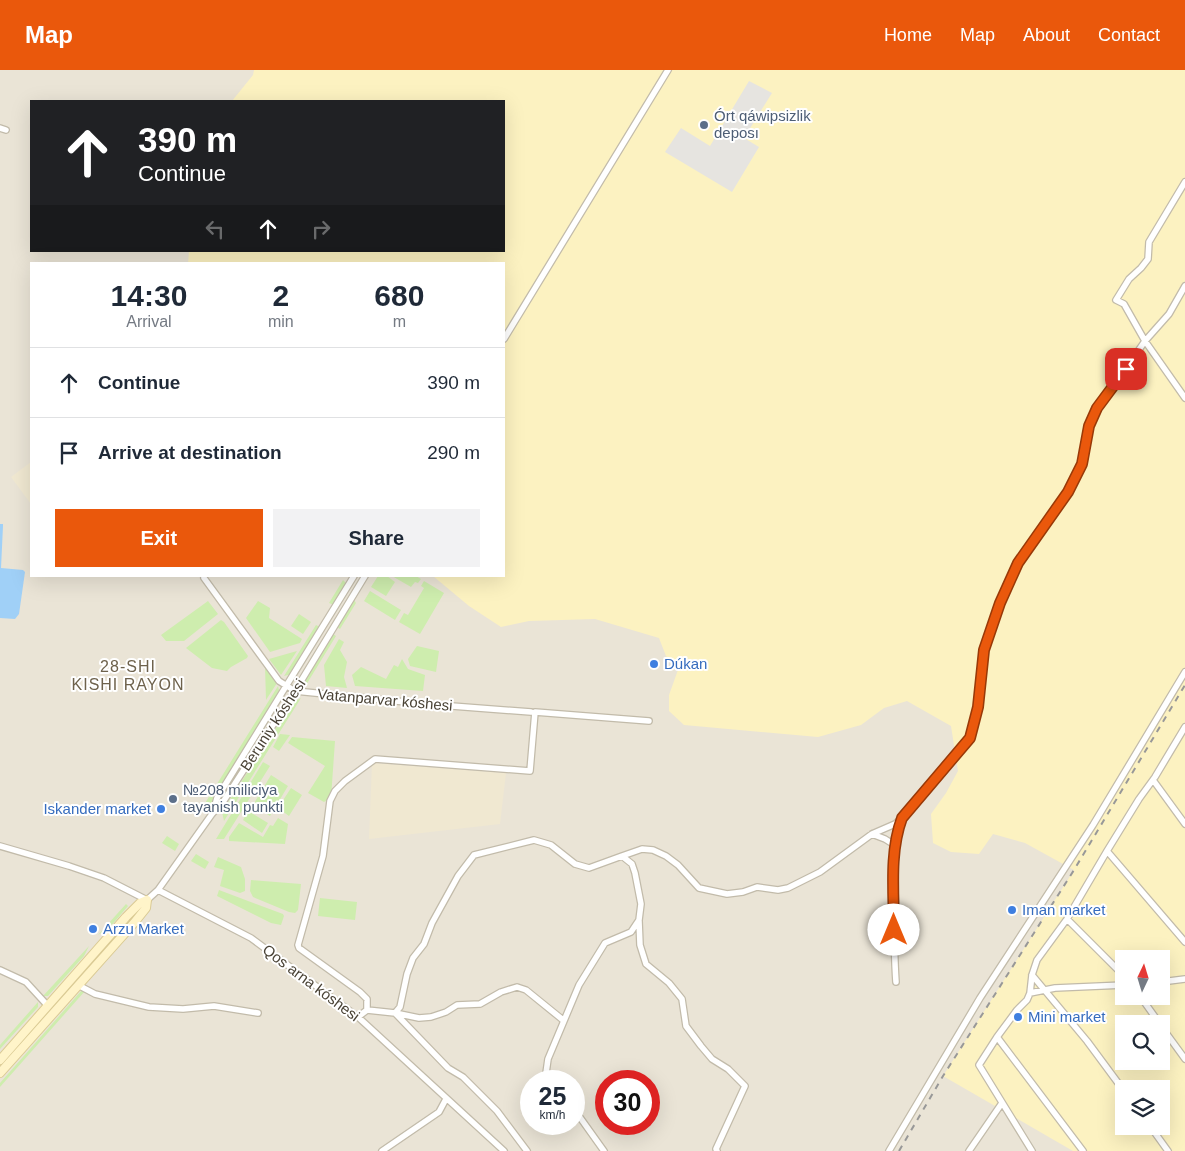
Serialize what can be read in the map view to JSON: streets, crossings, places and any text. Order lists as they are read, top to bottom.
{
  "streets": {
    "street": ["Vatanparvar kóshesi", "Beruniy kóshesi", "Qos arna kóshesi"]
  },
  "crossings": [
    ["Vatanparvar kóshesi", "Beruniy kóshesi"]
  ],
  "districts": ["28-SHI KISHI RAYON"],
  "places": [
    "Órt qáwipsizlik deposı",
    "Dúkan",
    "№208 miliciya tayanish punkti",
    "Iskander market",
    "Iman market",
    "Arzu Market",
    "Mini market"
  ],
  "north": "top",
  "page": {
    "header": "Map",
    "nav": [
      "Home",
      "Map",
      "About",
      "Contact"
    ],
    "turn": ["390 m", "Continue"],
    "eta": [
      "14:30",
      "Arrival",
      "2",
      "min",
      "680",
      "m"
    ],
    "list": [
      {
        "name": "Continue",
        "value": "390 m"
      },
      {
        "name": "Arrive at destination",
        "value": "290 m"
      }
    ],
    "buttons": ["Exit", "Share"],
    "speed": "25 km/h",
    "limit": "30"
  }
}
